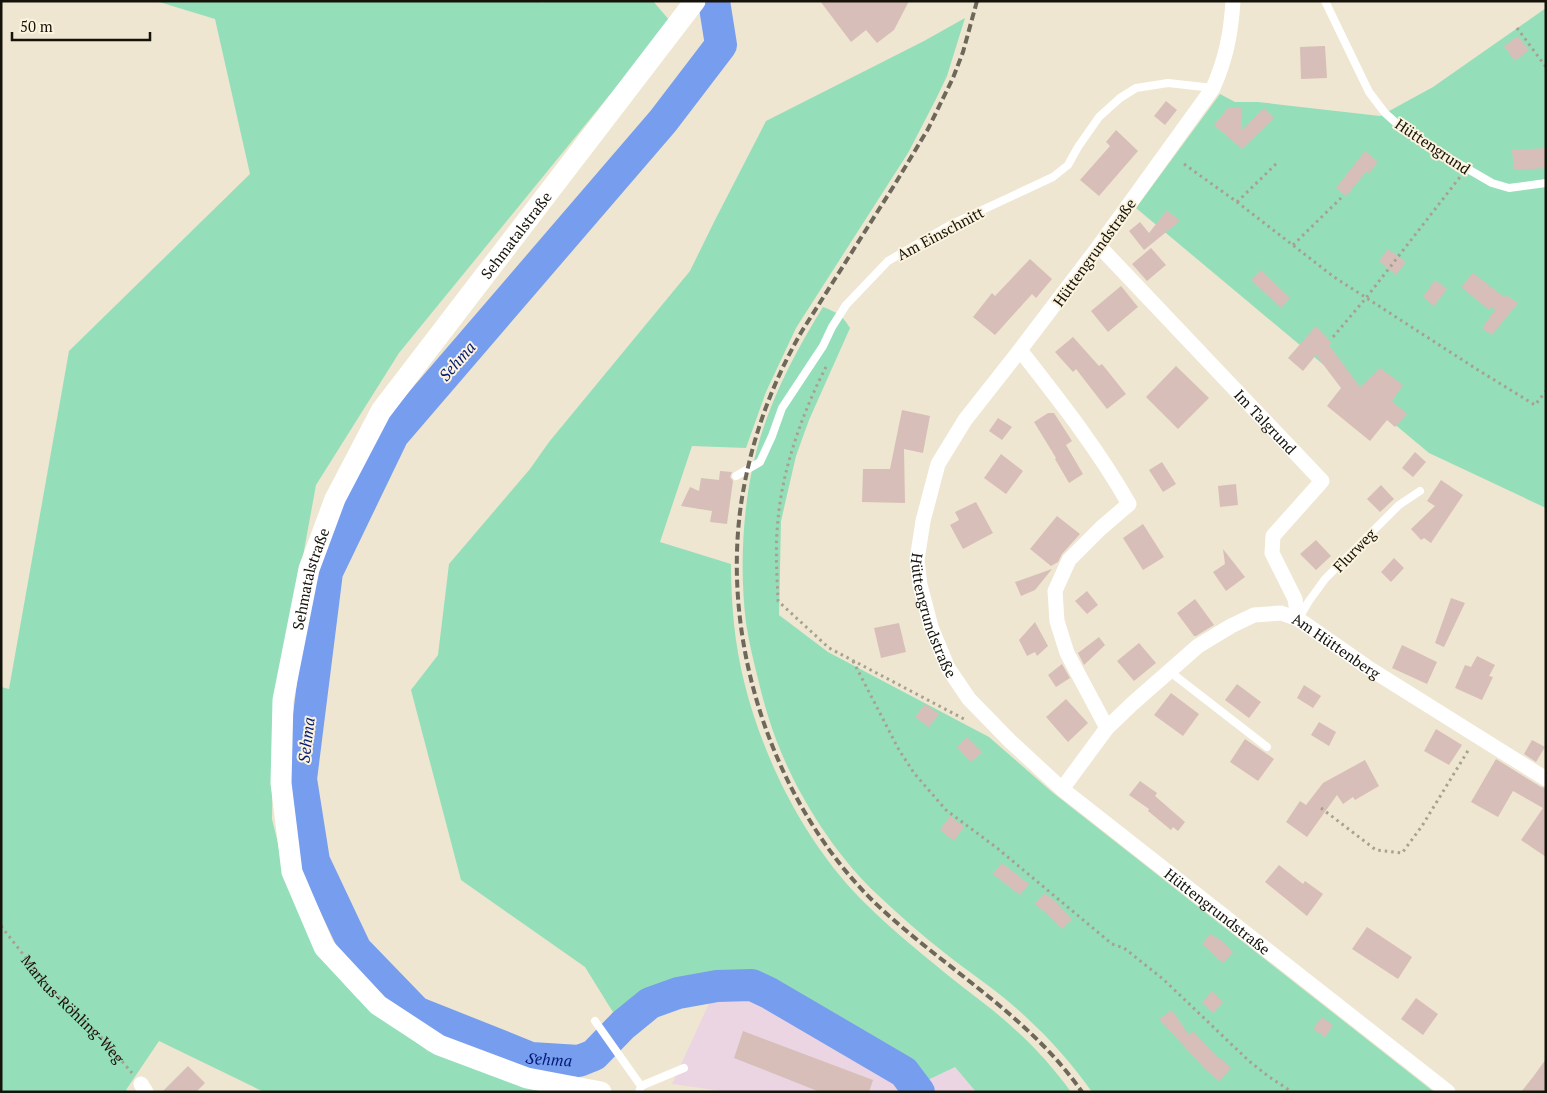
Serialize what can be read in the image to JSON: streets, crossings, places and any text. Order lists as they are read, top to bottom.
{
  "streets": {
    "main road": ["Sehmatalstraße"],
    "street": ["Hüttengrundstraße", "Im Talgrund", "Am Hüttenberg"],
    "lane": ["Hüttengrund", "Am Einschnitt", "Flurweg"],
    "path": ["Markus-Röhling-Weg"]
  },
  "crossings": [
    ["Am Einschnitt", "Hüttengrundstraße"],
    ["Hüttengrundstraße", "Im Talgrund"],
    ["Hüttengrundstraße", "Am Hüttenberg"],
    ["Im Talgrund", "Flurweg"],
    ["Im Talgrund", "Am Hüttenberg"],
    ["Flurweg", "Am Hüttenberg"]
  ],
  "water": ["Sehma"],
  "scale_bar": "50 m"
}
